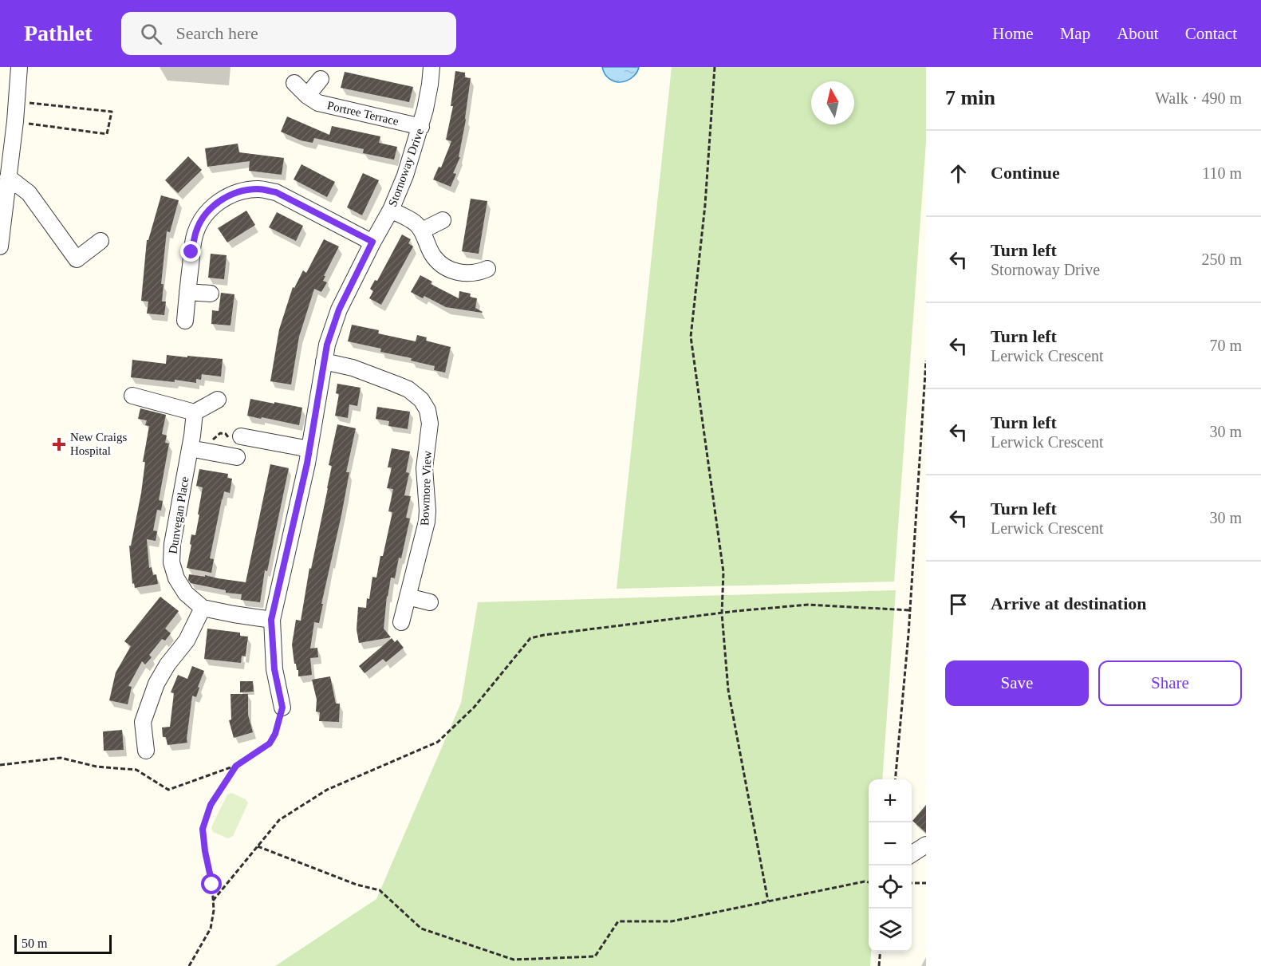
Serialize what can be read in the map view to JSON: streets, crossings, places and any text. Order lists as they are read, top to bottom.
{
  "streets": {
    "street": [
      "Portree Terrace",
      "Stornoway Drive",
      "Bowmore View",
      "Dunvegan Place"
    ]
  },
  "crossings": [
    ["Portree Terrace", "Stornoway Drive"],
    ["Stornoway Drive", "Bowmore View"]
  ],
  "places": {
    "health": ["New Craigs Hospital"]
  },
  "scale_bar": "50 m",
  "north": "top",
  "page": {
    "header": "Pathlet",
    "search": "Search here",
    "nav": [
      "Home",
      "Map",
      "About",
      "Contact"
    ],
    "heading": ["7 min", "Walk · 490 m"],
    "list": [
      ["Continue", "110 m"],
      ["Turn left", "Stornoway Drive", "250 m"],
      ["Turn left", "Lerwick Crescent", "70 m"],
      ["Turn left", "Lerwick Crescent", "30 m"],
      ["Turn left", "Lerwick Crescent", "30 m"],
      "Arrive at destination"
    ],
    "buttons": ["Save", "Share"],
    "map_buttons": ["+", "−"],
    "scale": "50 m"
  }
}
